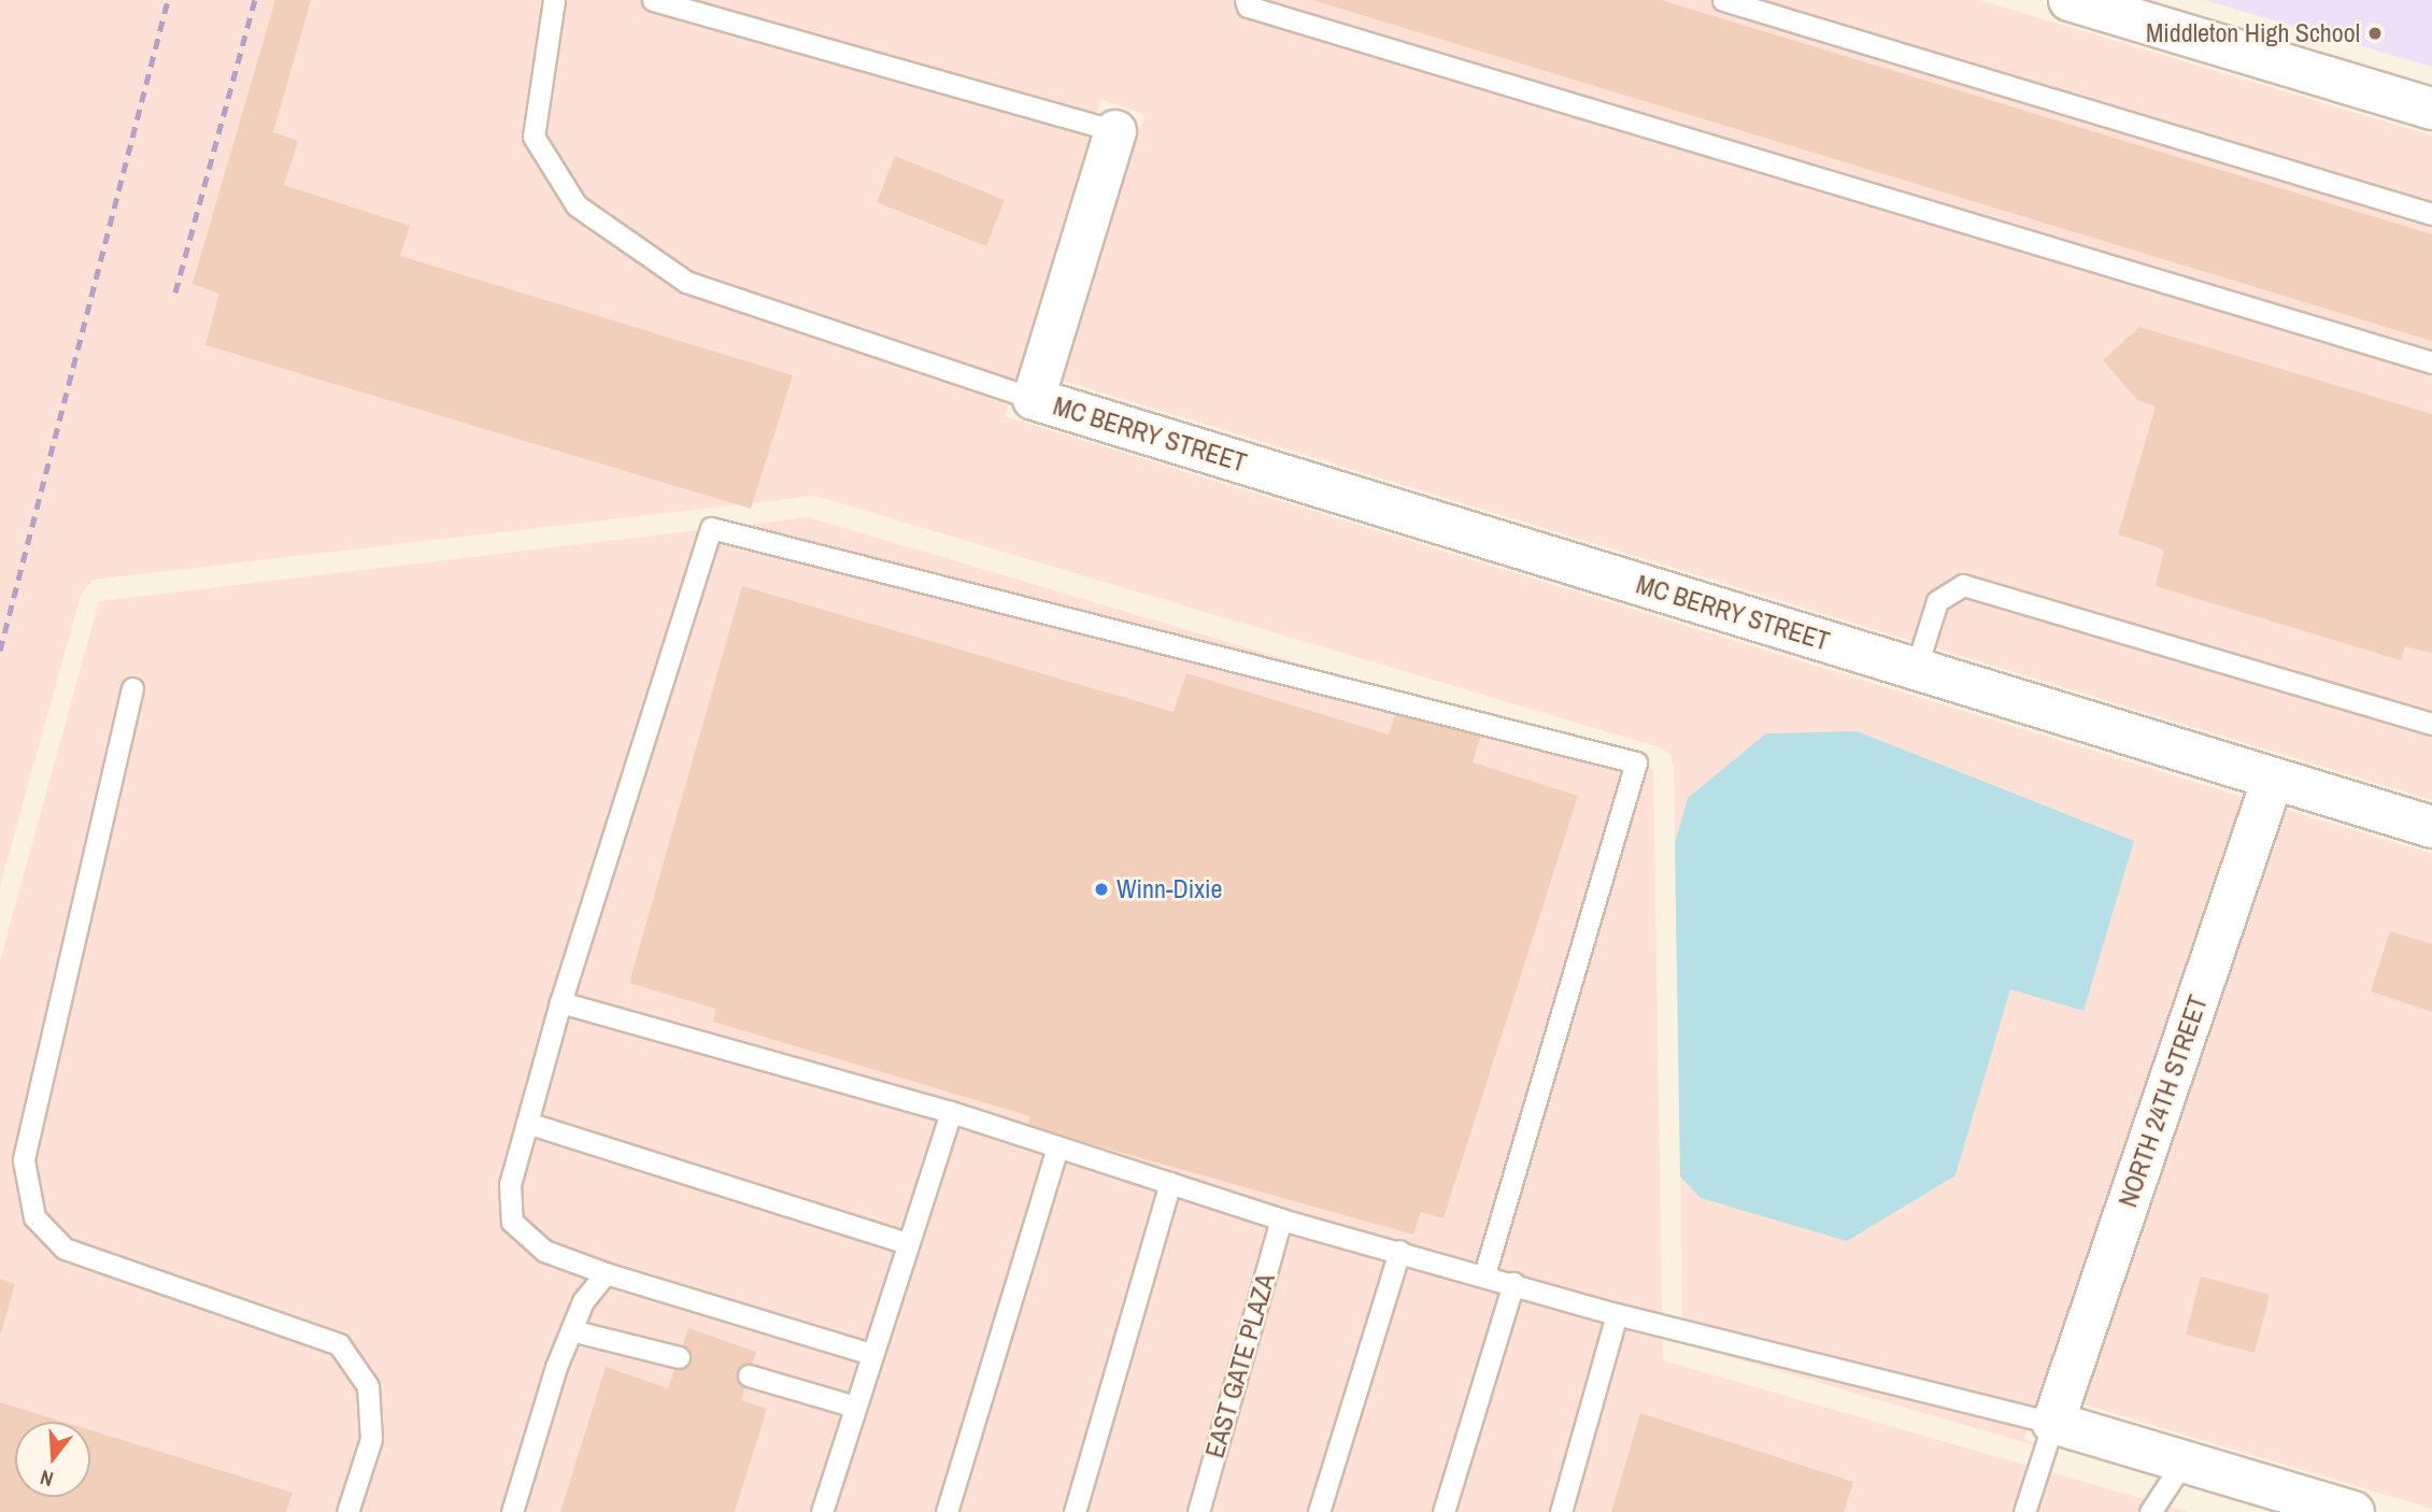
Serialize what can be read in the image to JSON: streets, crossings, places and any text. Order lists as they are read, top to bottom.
{
  "streets": {
    "street": ["MC BERRY STREET", "NORTH 24TH STREET"],
    "lane": ["EAST GATE PLAZA"]
  },
  "crossings": [
    ["MC BERRY STREET", "NORTH 24TH STREET"]
  ],
  "places": ["Middleton High School", "Winn-Dixie"],
  "north": "bottom"
}
